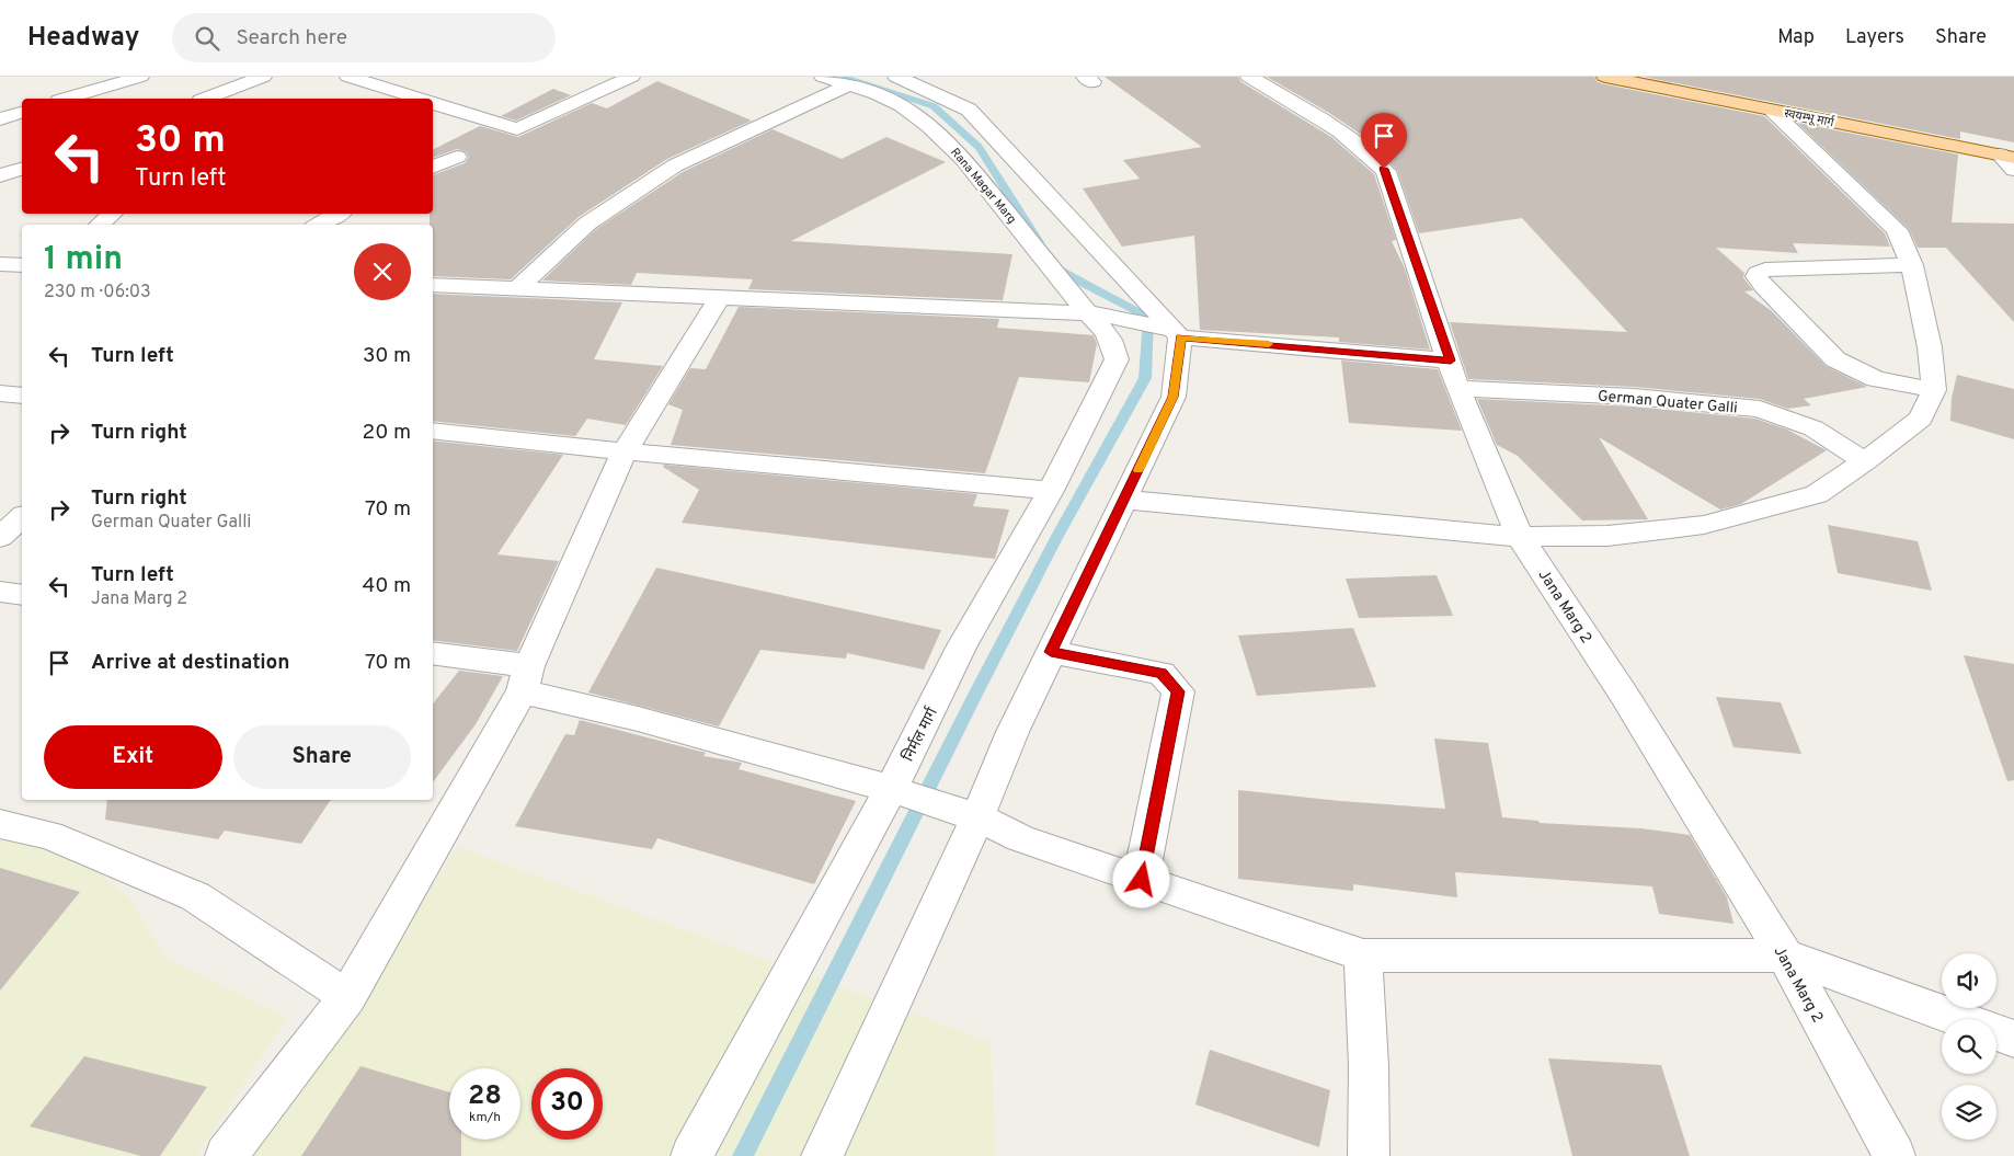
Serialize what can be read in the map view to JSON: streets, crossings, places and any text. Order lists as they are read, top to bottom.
{
  "streets": {
    "main road": ["स्वयम्भू मार्ग"],
    "street": [
      "Rana Magar Marg",
      "German Quater Galli",
      "Jana Marg 2",
      "निर्मल मार्ग"
    ]
  },
  "crossings": [
    ["Rana Magar Marg", "German Quater Galli"],
    ["Rana Magar Marg", "निर्मल मार्ग"],
    ["German Quater Galli", "Jana Marg 2"],
    ["German Quater Galli", "निर्मल मार्ग"]
  ],
  "page": {
    "header": "Headway",
    "search": "Search here",
    "nav": ["Map", "Layers", "Share"],
    "turn": ["30 m", "Turn left"],
    "heading": ["1 min", "230 m · 06:03"],
    "list": [
      {
        "name": "Turn left",
        "value": "30 m"
      },
      {
        "name": "Turn right",
        "value": "20 m"
      },
      {
        "name": "Turn right",
        "note": "German Quater Galli",
        "value": "70 m"
      },
      {
        "name": "Turn left",
        "note": "Jana Marg 2",
        "value": "40 m"
      },
      {
        "name": "Arrive at destination",
        "value": "70 m"
      }
    ],
    "buttons": ["Exit", "Share"],
    "speed": "28 km/h",
    "limit": "30"
  }
}
